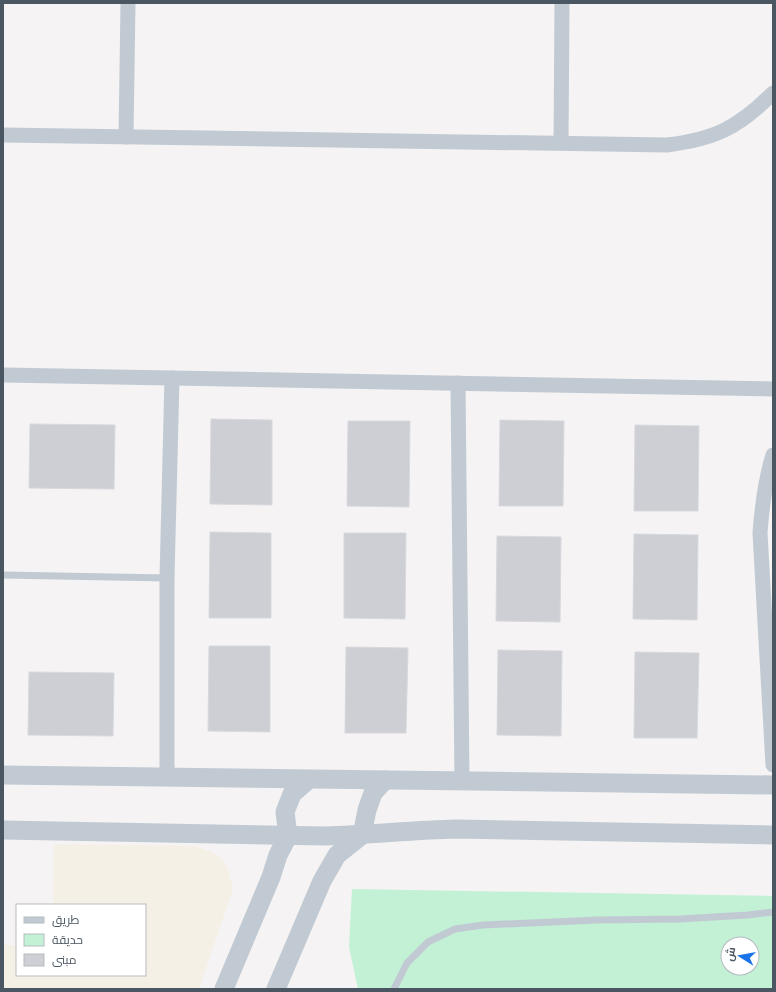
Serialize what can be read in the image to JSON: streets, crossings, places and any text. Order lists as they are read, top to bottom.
{
  "legend": ["طريق", "حديقة", "مبنى"],
  "north": "left"
}
